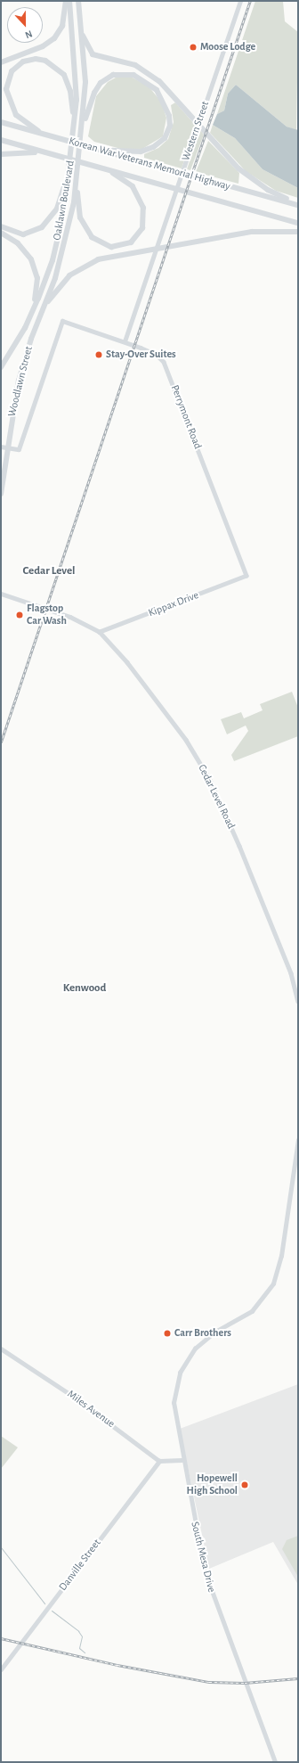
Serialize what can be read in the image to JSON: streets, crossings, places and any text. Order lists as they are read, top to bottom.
{
  "streets": {
    "highway": ["Korean War Veterans Memorial Highway", "Oaklawn Boulevard", "Woodlawn Street"],
    "street": [
      "Western Street",
      "Perrymont Road",
      "Kippax Drive",
      "Cedar Level Road",
      "Miles Avenue",
      "South Mesa Drive",
      "Danville Street"
    ]
  },
  "crossings": [
    ["Western Street", "Perrymont Road"],
    ["Oaklawn Boulevard", "Woodlawn Street"],
    ["Woodlawn Street", "Perrymont Road"],
    ["Perrymont Road", "Kippax Drive"],
    ["Kippax Drive", "Cedar Level Road"],
    ["Miles Avenue", "Danville Street"]
  ],
  "districts": ["Cedar Level", "Kenwood"],
  "places": [
    "Moose Lodge",
    "Stay-Over Suites",
    "Flagstop Car Wash",
    "Carr Brothers",
    "Hopewell High School"
  ],
  "north": "bottom"
}
